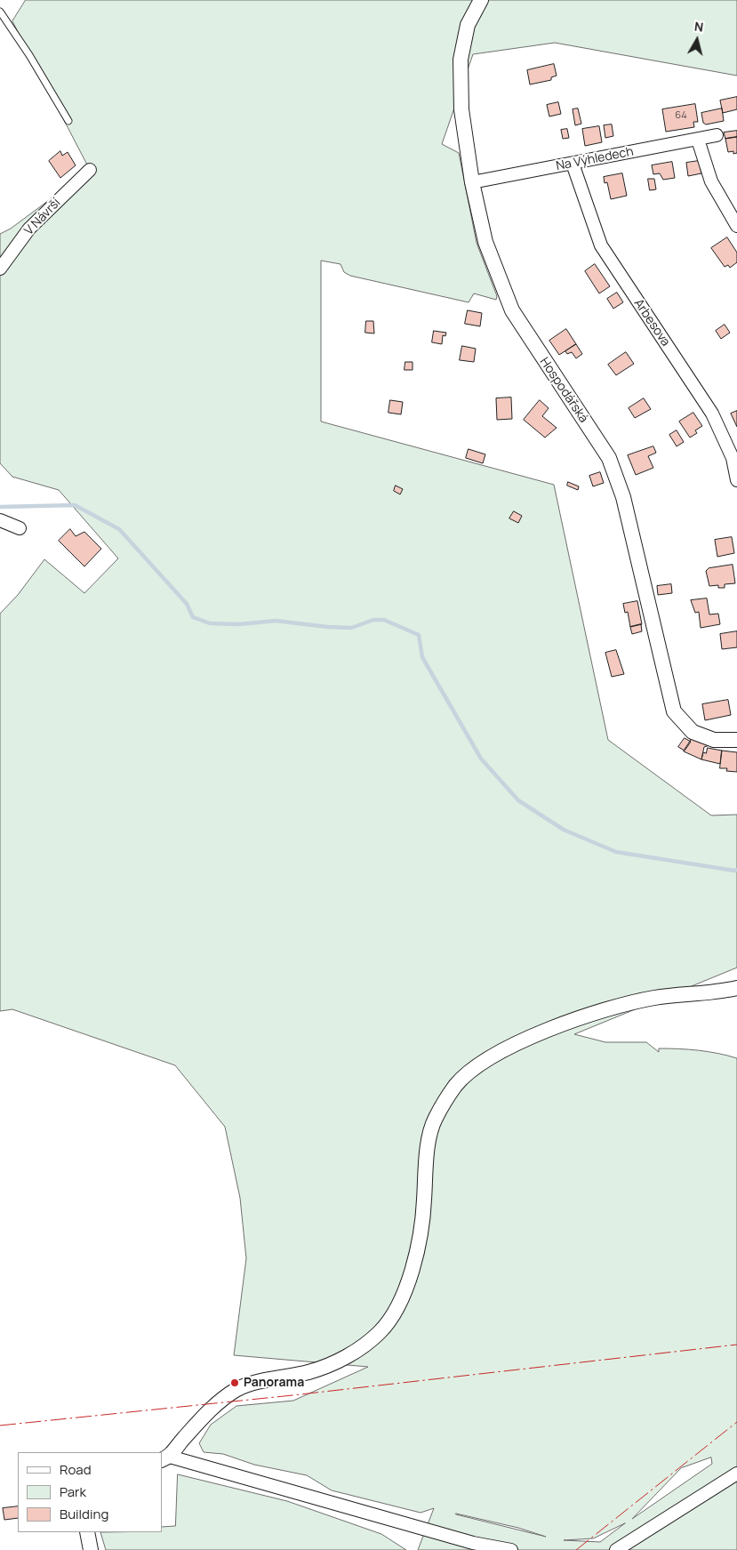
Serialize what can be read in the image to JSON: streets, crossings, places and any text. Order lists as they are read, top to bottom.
{
  "streets": {
    "street": [
      "Na Výhledech",
      "V Návrší",
      "Arbesova",
      "Hospodářská"
    ]
  },
  "crossings": [
    ["Na Výhledech", "Arbesova"],
    ["Na Výhledech", "Hospodářská"]
  ],
  "places": ["Panorama"],
  "house_numbers": ["64"],
  "legend": ["Road", "Park", "Building"],
  "north": "top"
}
